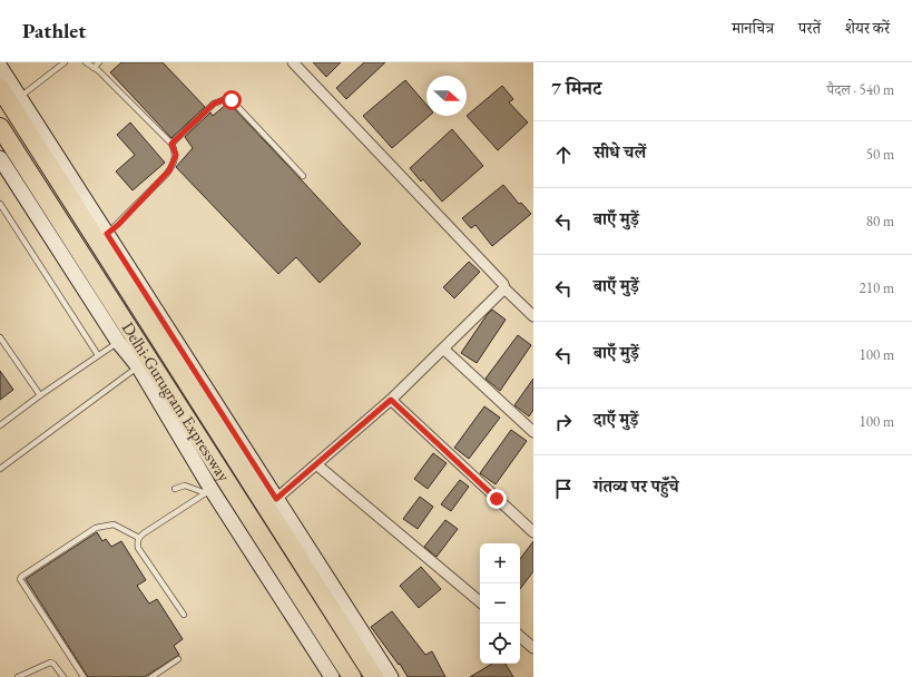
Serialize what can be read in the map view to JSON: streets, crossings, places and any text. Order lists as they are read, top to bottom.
{
  "streets": {
    "highway": ["Delhi-Gurugram Expressway"]
  },
  "north": "right",
  "page": {
    "header": "Pathlet",
    "nav": ["मानचित्र", "परतें", "शेयर करें"],
    "heading": ["7 मिनट", "पैदल · 540 m"],
    "list": [
      ["सीधे चलें", "50 m"],
      ["बाएँ मुड़ें", "80 m"],
      ["बाएँ मुड़ें", "210 m"],
      ["बाएँ मुड़ें", "100 m"],
      ["दाएँ मुड़ें", "100 m"],
      "गंतव्य पर पहुँचे"
    ],
    "map_buttons": ["+", "−"]
  }
}
